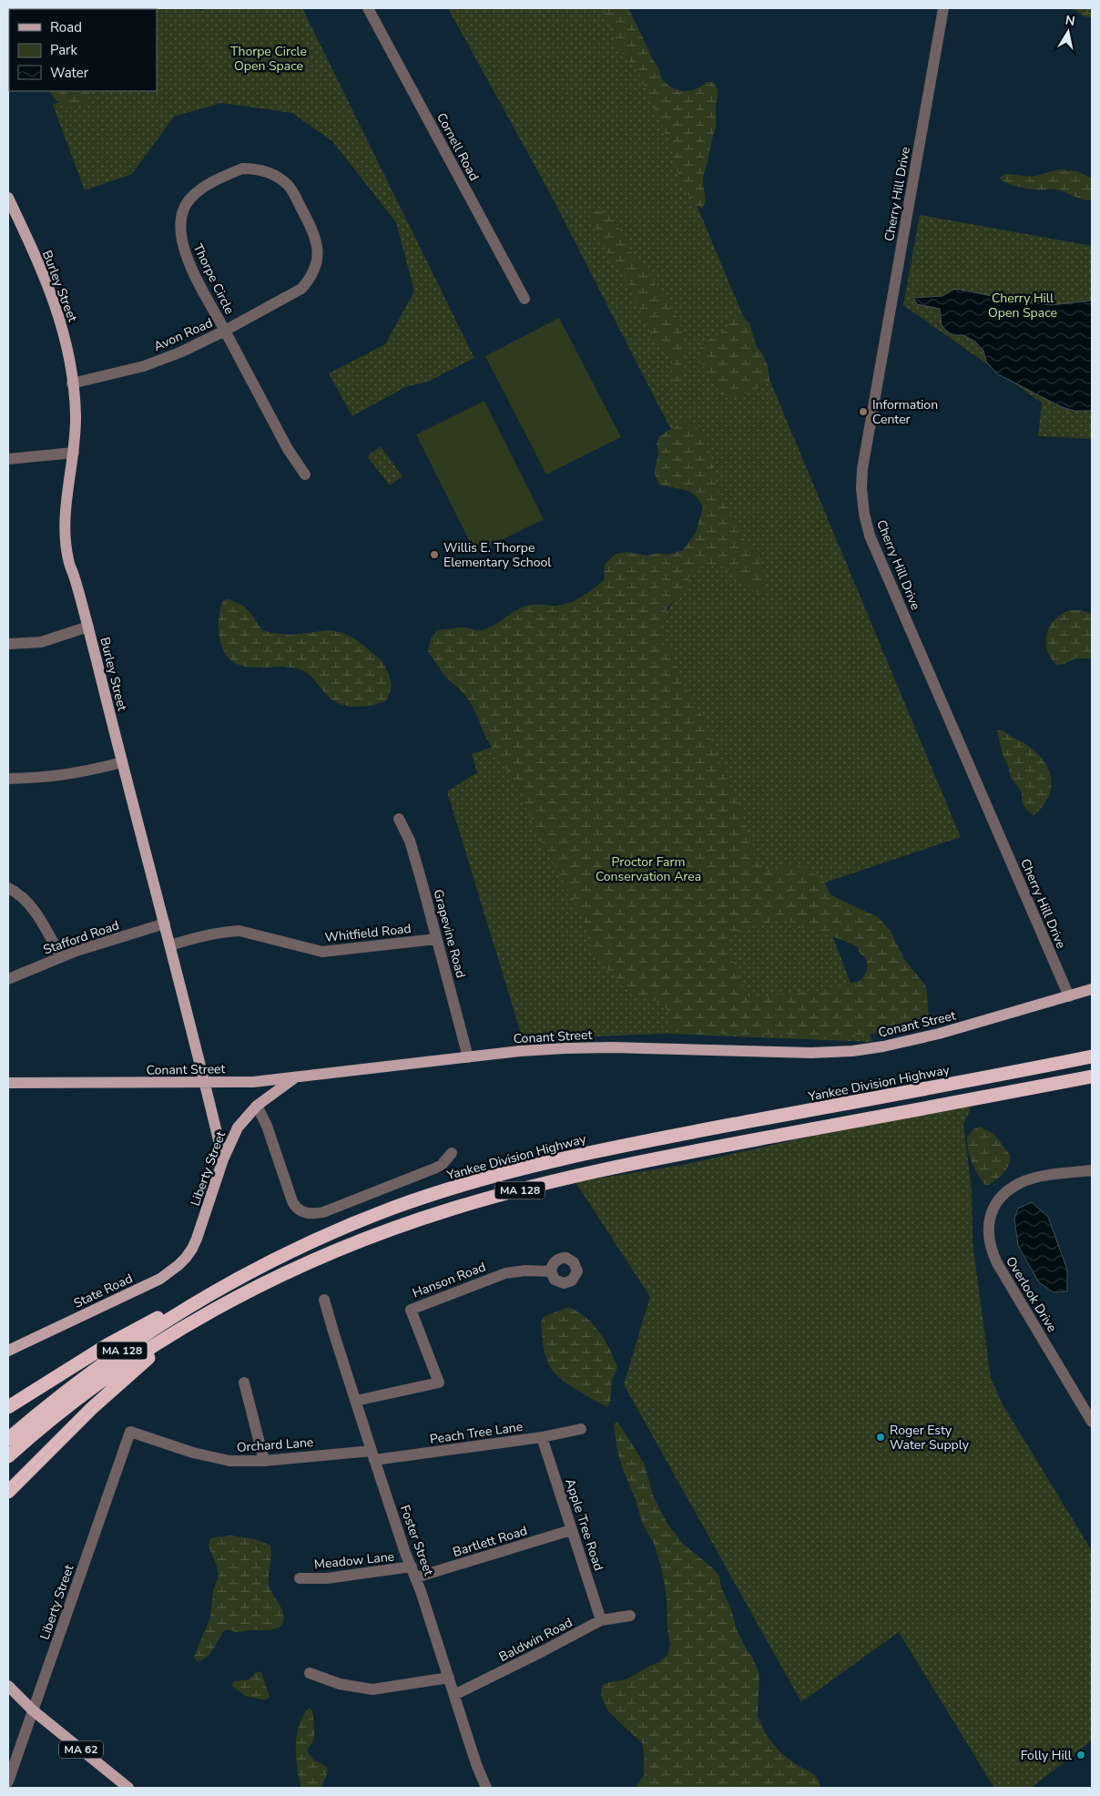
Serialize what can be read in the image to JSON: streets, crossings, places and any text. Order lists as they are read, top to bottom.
{
  "streets": {
    "highway": ["Yankee Division Highway", "MA 128"],
    "main road": [
      "Burley Street",
      "Conant Street",
      "Liberty Street",
      "State Road",
      "MA 62"
    ],
    "street": [
      "Cornell Road",
      "Cherry Hill Drive",
      "Thorpe Circle",
      "Avon Road",
      "Whitfield Road",
      "Grapevine Road",
      "Stafford Road",
      "Hanson Road",
      "Overlook Drive",
      "Peach Tree Lane",
      "Orchard Lane",
      "Apple Tree Road",
      "Foster Street",
      "Bartlett Road",
      "Meadow Lane",
      "Baldwin Road"
    ]
  },
  "crossings": [
    ["Cherry Hill Drive", "Conant Street"],
    ["Thorpe Circle", "Avon Road"],
    ["Burley Street", "Avon Road"],
    ["Burley Street", "Whitfield Road"],
    ["Burley Street", "Stafford Road"],
    ["Burley Street", "Conant Street"],
    ["Burley Street", "Liberty Street"],
    ["Whitfield Road", "Grapevine Road"],
    ["Grapevine Road", "Conant Street"],
    ["Conant Street", "Liberty Street"],
    ["Yankee Division Highway", "Liberty Street"],
    ["Liberty Street", "State Road"],
    ["Liberty Street", "Orchard Lane"],
    ["Liberty Street", "MA 62"],
    ["Hanson Road", "Foster Street"],
    ["Peach Tree Lane", "Orchard Lane"],
    ["Peach Tree Lane", "Apple Tree Road"],
    ["Peach Tree Lane", "Foster Street"],
    ["Orchard Lane", "Foster Street"],
    ["Apple Tree Road", "Bartlett Road"],
    ["Apple Tree Road", "Baldwin Road"],
    ["Foster Street", "Bartlett Road"],
    ["Foster Street", "Meadow Lane"],
    ["Foster Street", "Baldwin Road"],
    ["Bartlett Road", "Meadow Lane"]
  ],
  "parks": ["Thorpe Circle Open Space", "Cherry Hill Open Space", "Proctor Farm Conservation Area"],
  "places": [
    "Information Center",
    "Willis E. Thorpe Elementary School",
    "Roger Esty Water Supply",
    "Folly Hill"
  ],
  "legend": ["Road", "Park", "Water"],
  "north": "top"
}
